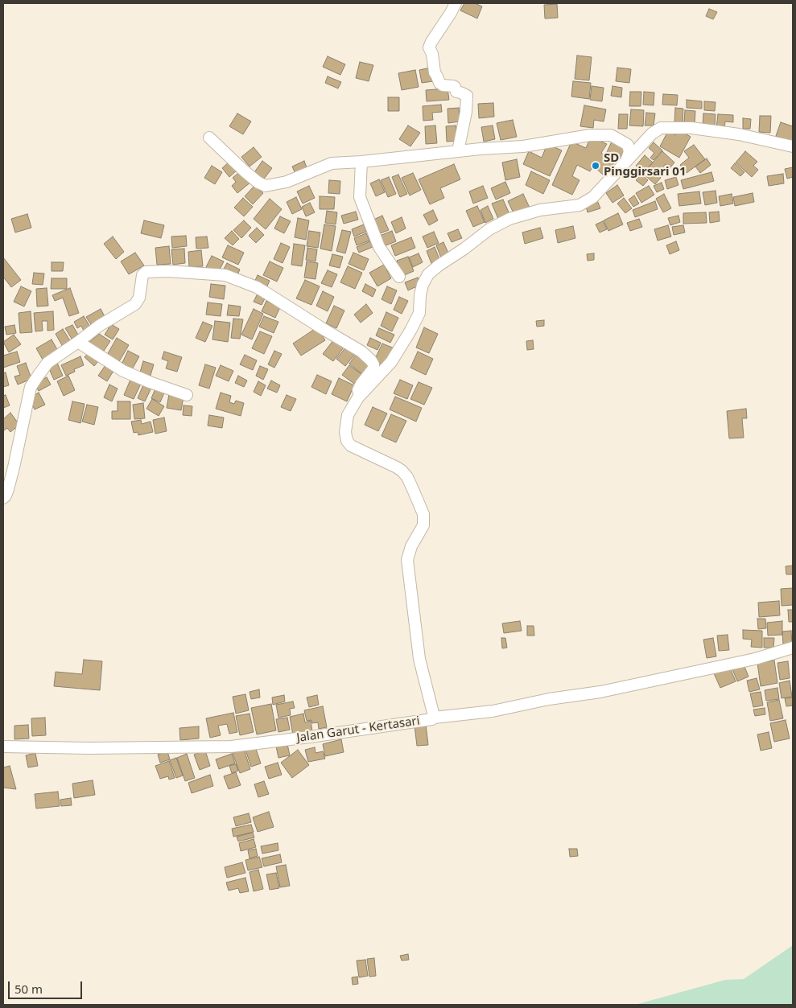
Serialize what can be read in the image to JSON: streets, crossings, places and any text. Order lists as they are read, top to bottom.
{
  "streets": {
    "street": ["Jalan Garut - Kertasari"]
  },
  "places": ["SD Pinggirsari 01"],
  "scale_bar": "50 m"
}
